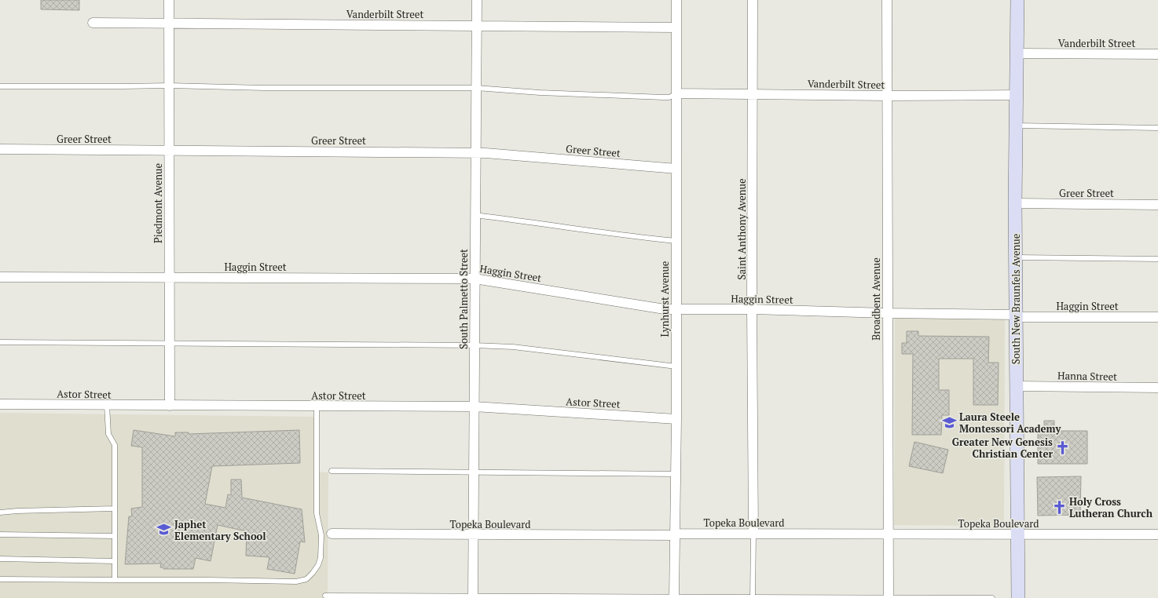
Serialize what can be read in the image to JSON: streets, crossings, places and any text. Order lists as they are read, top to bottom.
{
  "streets": {
    "main road": ["South New Braunfels Avenue"],
    "street": [
      "Vanderbilt Street",
      "Greer Street",
      "Piedmont Avenue",
      "Saint Anthony Avenue",
      "Haggin Street",
      "South Palmetto Street",
      "Lynhurst Avenue",
      "Broadbent Avenue",
      "Hanna Street",
      "Astor Street",
      "Topeka Boulevard"
    ]
  },
  "crossings": [
    ["Vanderbilt Street", "Piedmont Avenue"],
    ["Vanderbilt Street", "Saint Anthony Avenue"],
    ["Vanderbilt Street", "South Palmetto Street"],
    ["Vanderbilt Street", "Lynhurst Avenue"],
    ["Vanderbilt Street", "Broadbent Avenue"],
    ["Vanderbilt Street", "South New Braunfels Avenue"],
    ["Greer Street", "Piedmont Avenue"],
    ["Greer Street", "South Palmetto Street"],
    ["Greer Street", "Lynhurst Avenue"],
    ["Greer Street", "South New Braunfels Avenue"],
    ["Piedmont Avenue", "Haggin Street"],
    ["Piedmont Avenue", "Astor Street"],
    ["Saint Anthony Avenue", "Haggin Street"],
    ["Saint Anthony Avenue", "Topeka Boulevard"],
    ["Haggin Street", "South Palmetto Street"],
    ["Haggin Street", "Lynhurst Avenue"],
    ["Haggin Street", "Broadbent Avenue"],
    ["Haggin Street", "South New Braunfels Avenue"],
    ["South Palmetto Street", "Astor Street"],
    ["South Palmetto Street", "Topeka Boulevard"],
    ["Lynhurst Avenue", "Astor Street"],
    ["Lynhurst Avenue", "Topeka Boulevard"],
    ["Broadbent Avenue", "Topeka Boulevard"],
    ["South New Braunfels Avenue", "Hanna Street"],
    ["South New Braunfels Avenue", "Topeka Boulevard"]
  ],
  "places": {
    "school or university": ["Laura Steele Montessori Academy", "Japhet Elementary School"],
    "church": ["Greater New Genesis Christian Center", "Holy Cross Lutheran Church"]
  }
}
